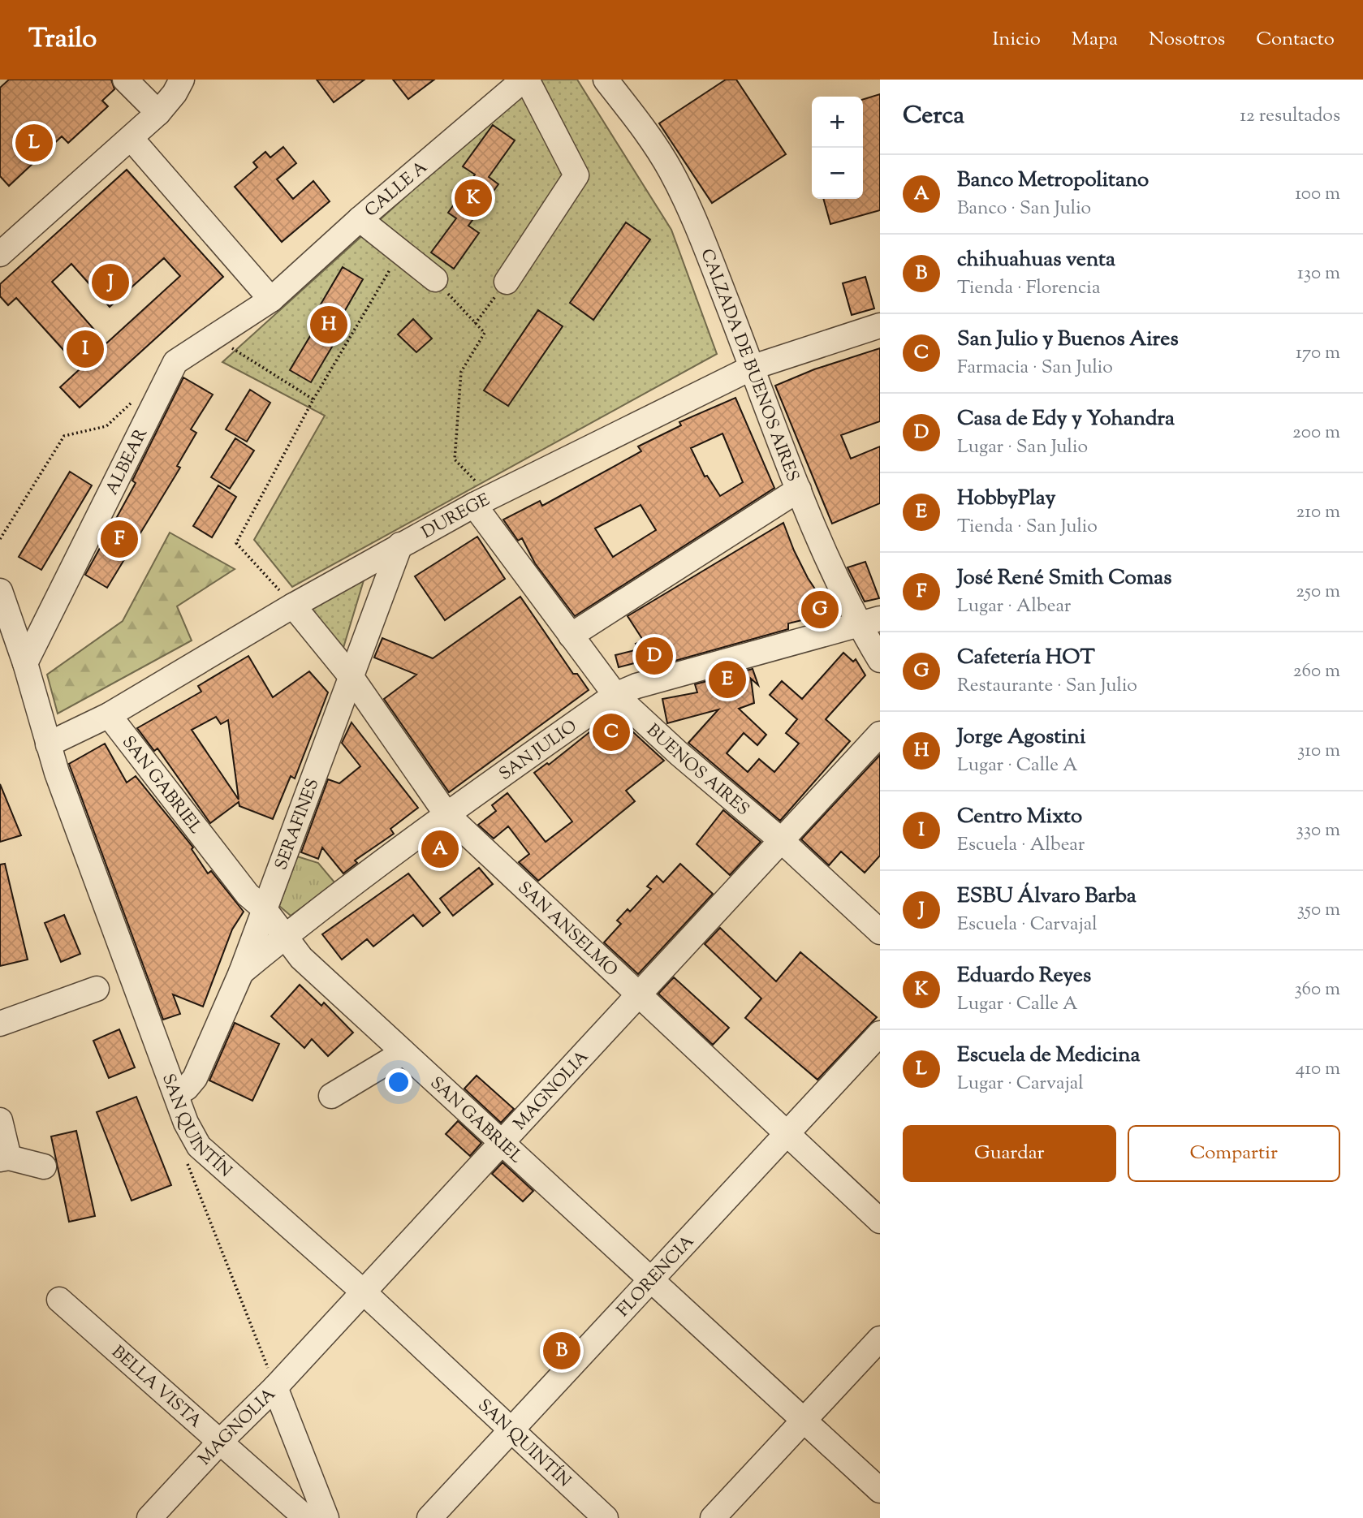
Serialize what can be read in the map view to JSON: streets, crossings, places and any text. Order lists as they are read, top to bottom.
{
  "streets": {
    "street": [
      "CALLE A",
      "CALZADA DE BUENOS AIRES",
      "ALBEAR",
      "DUREGE",
      "SAN JULIO",
      "BUENOS AIRES",
      "SAN GABRIEL",
      "SERAFINES",
      "SAN ANSELMO",
      "MAGNOLIA",
      "SAN QUINTÍN",
      "FLORENCIA",
      "BELLA VISTA"
    ]
  },
  "crossings": [
    ["CALLE A", "ALBEAR"],
    ["CALZADA DE BUENOS AIRES", "DUREGE"],
    ["CALZADA DE BUENOS AIRES", "SAN JULIO"],
    ["ALBEAR", "SAN QUINTÍN"],
    ["DUREGE", "BUENOS AIRES"],
    ["DUREGE", "SAN GABRIEL"],
    ["DUREGE", "SERAFINES"],
    ["DUREGE", "SAN ANSELMO"],
    ["DUREGE", "SAN QUINTÍN"],
    ["SAN JULIO", "BUENOS AIRES"],
    ["SAN JULIO", "SAN GABRIEL"],
    ["SAN JULIO", "SERAFINES"],
    ["SAN JULIO", "SAN ANSELMO"],
    ["BUENOS AIRES", "MAGNOLIA"],
    ["SAN GABRIEL", "SERAFINES"],
    ["SAN GABRIEL", "MAGNOLIA"],
    ["SAN GABRIEL", "FLORENCIA"],
    ["SERAFINES", "SAN ANSELMO"],
    ["SERAFINES", "SAN QUINTÍN"],
    ["SAN ANSELMO", "MAGNOLIA"],
    ["SAN ANSELMO", "FLORENCIA"],
    ["MAGNOLIA", "SAN QUINTÍN"],
    ["MAGNOLIA", "BELLA VISTA"],
    ["SAN QUINTÍN", "FLORENCIA"]
  ],
  "page": {
    "header": "Trailo",
    "nav": [
      "Inicio",
      "Mapa",
      "Nosotros",
      "Contacto"
    ],
    "heading": ["Cerca", "12 resultados"],
    "map_buttons": ["+", "−"],
    "pins": [
      "L",
      "K",
      "J",
      "H",
      "I",
      "F",
      "G",
      "D",
      "E",
      "C",
      "A",
      "B"
    ],
    "list": [
      {
        "mark": "A",
        "name": "Banco Metropolitano",
        "note": "Banco · San Julio",
        "value": "100 m"
      },
      {
        "mark": "B",
        "name": "chihuahuas venta",
        "note": "Tienda · Florencia",
        "value": "130 m"
      },
      {
        "mark": "C",
        "name": "San Julio y Buenos Aires",
        "note": "Farmacia · San Julio",
        "value": "170 m"
      },
      {
        "mark": "D",
        "name": "Casa de Edy y Yohandra",
        "note": "Lugar · San Julio",
        "value": "200 m"
      },
      {
        "mark": "E",
        "name": "HobbyPlay",
        "note": "Tienda · San Julio",
        "value": "210 m"
      },
      {
        "mark": "F",
        "name": "José René Smith Comas",
        "note": "Lugar · Albear",
        "value": "250 m"
      },
      {
        "mark": "G",
        "name": "Cafetería HOT",
        "note": "Restaurante · San Julio",
        "value": "260 m"
      },
      {
        "mark": "H",
        "name": "Jorge Agostini",
        "note": "Lugar · Calle A",
        "value": "310 m"
      },
      {
        "mark": "I",
        "name": "Centro Mixto",
        "note": "Escuela · Albear",
        "value": "330 m"
      },
      {
        "mark": "J",
        "name": "ESBU Álvaro Barba",
        "note": "Escuela · Carvajal",
        "value": "350 m"
      },
      {
        "mark": "K",
        "name": "Eduardo Reyes",
        "note": "Lugar · Calle A",
        "value": "360 m"
      },
      {
        "mark": "L",
        "name": "Escuela de Medicina",
        "note": "Lugar · Carvajal",
        "value": "410 m"
      }
    ],
    "buttons": ["Guardar", "Compartir"]
  }
}
